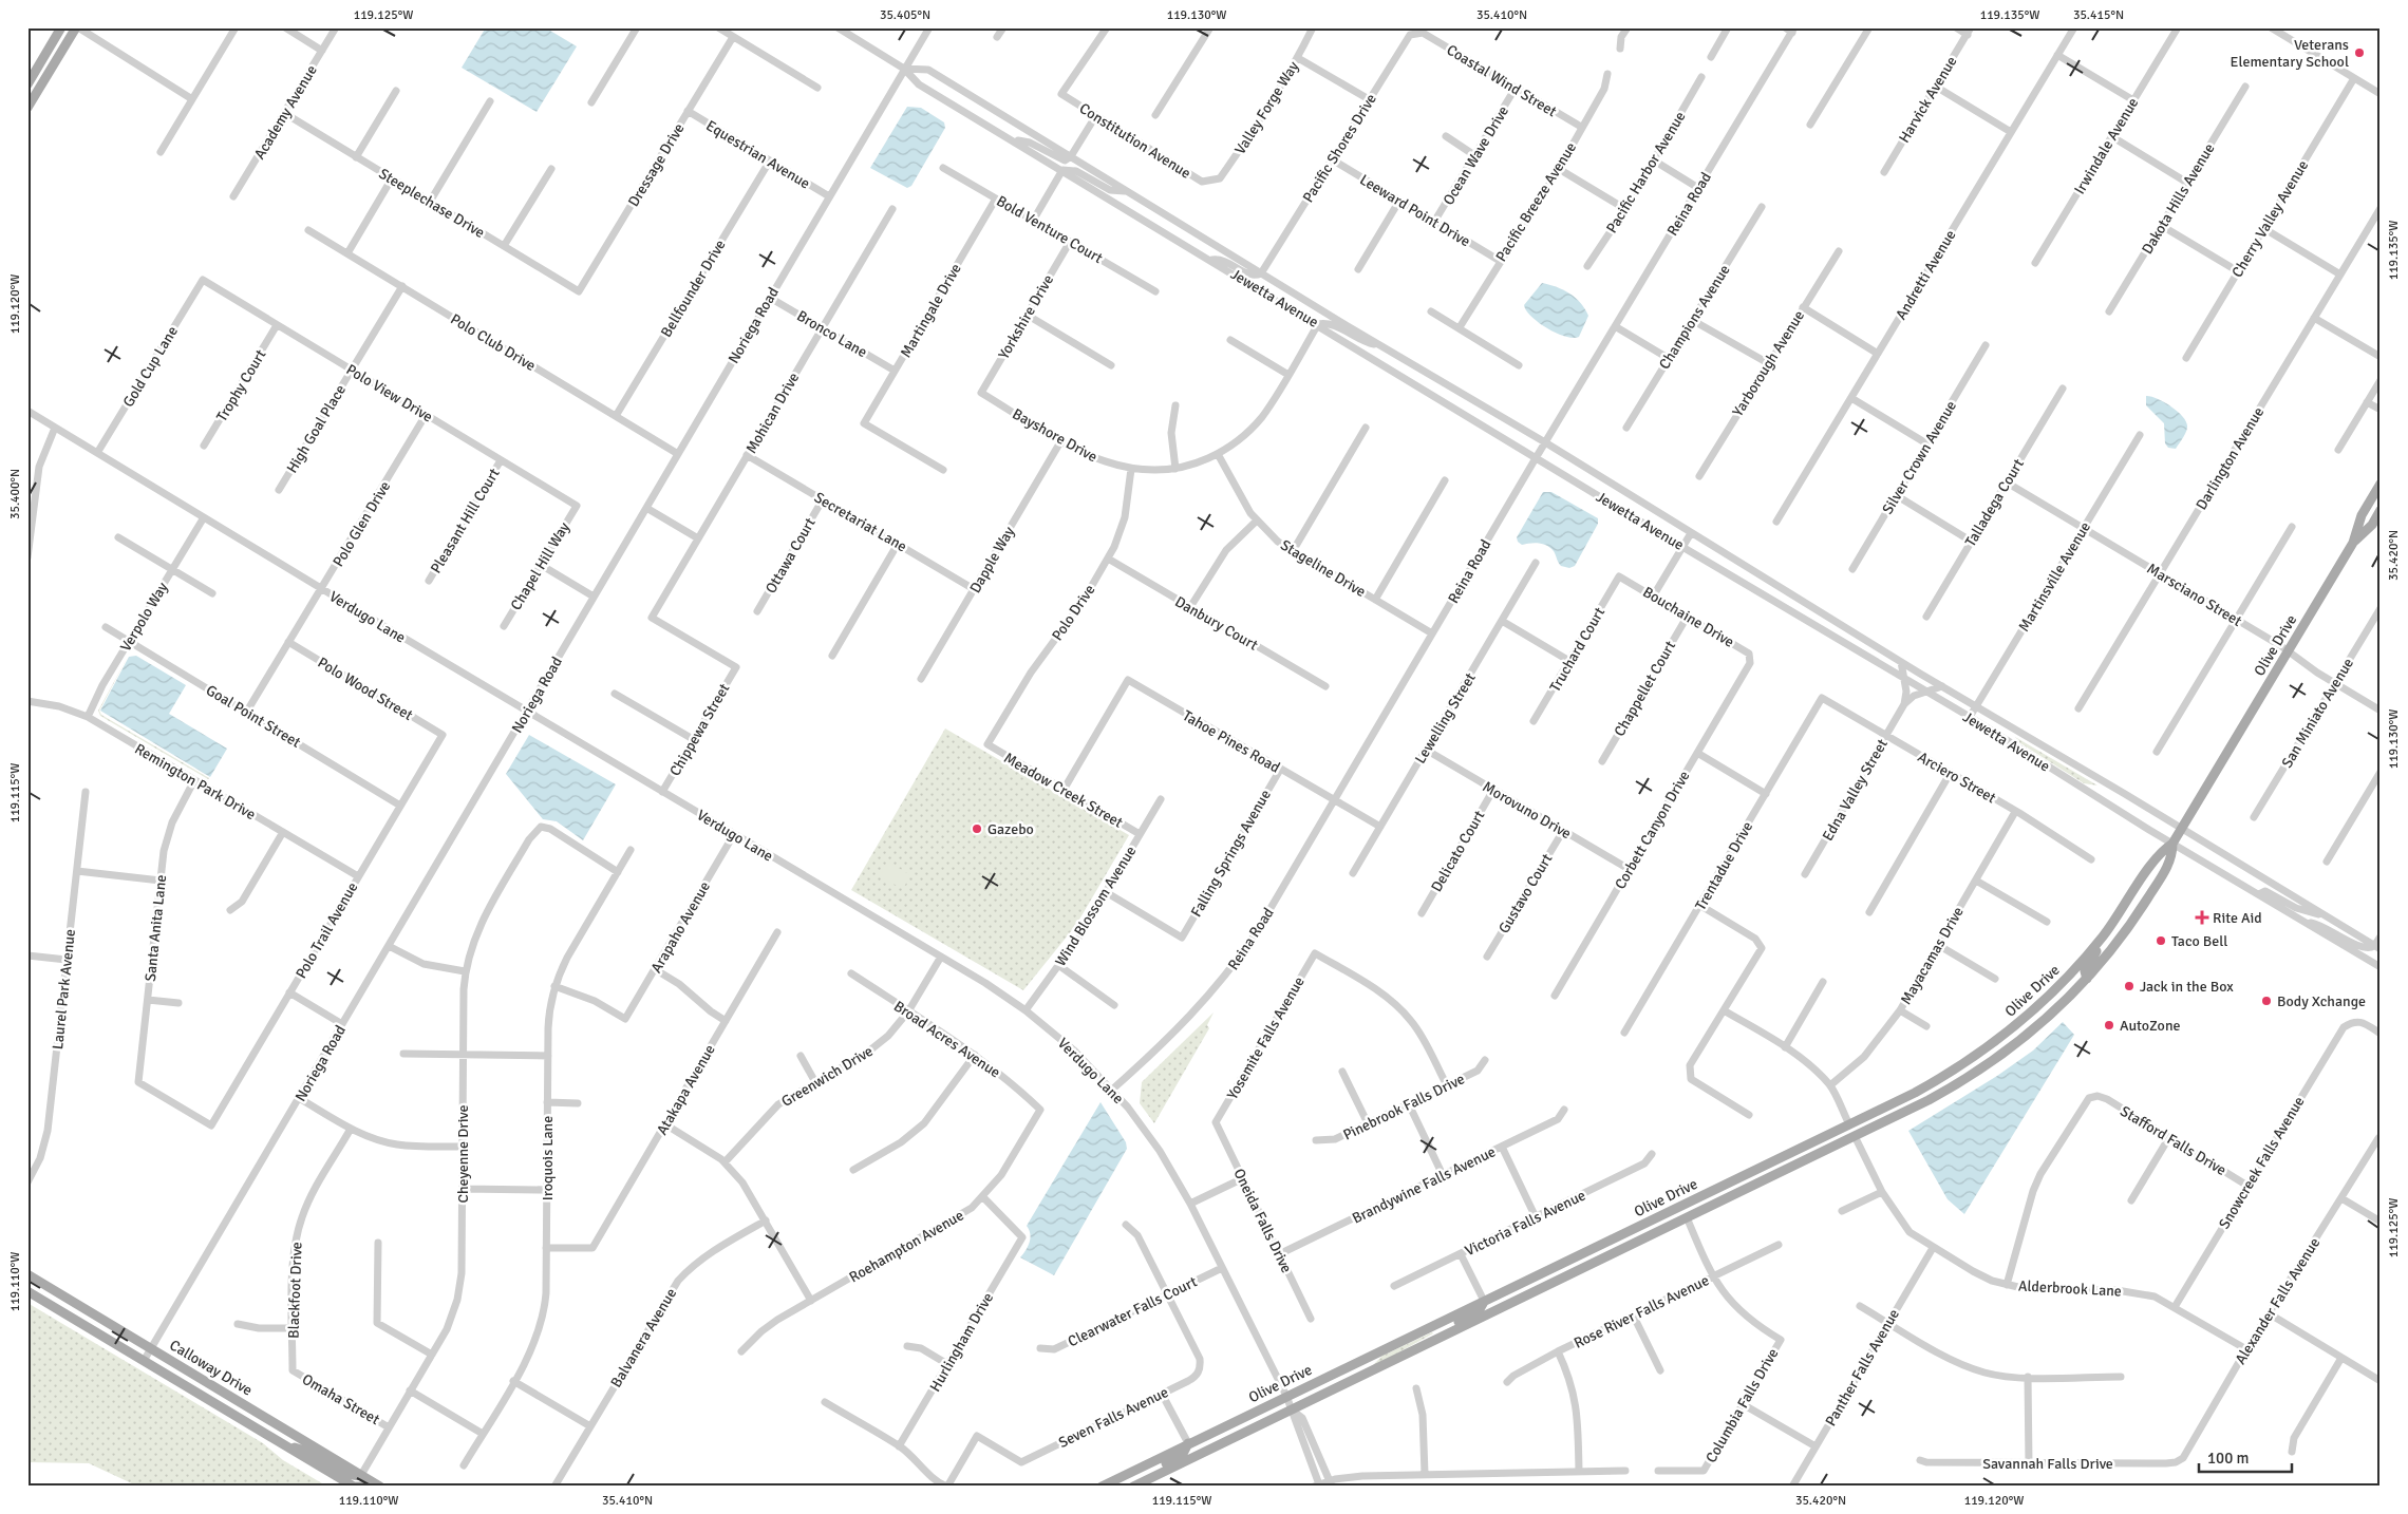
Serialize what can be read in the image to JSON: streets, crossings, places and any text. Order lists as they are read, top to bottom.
{
  "streets": {
    "main road": ["Olive Drive", "Calloway Drive"],
    "street": [
      "Coastal Wind Street",
      "Harvick Avenue",
      "Valley Forge Way",
      "Academy Avenue",
      "Constitution Avenue",
      "Irwindale Avenue",
      "Pacific Shores Drive",
      "Equestrian Avenue",
      "Ocean Wave Drive",
      "Dressage Drive",
      "Pacific Harbor Avenue",
      "Dakota Hills Avenue",
      "Pacific Breeze Avenue",
      "Steeplechase Drive",
      "Reina Road",
      "Leeward Point Drive",
      "Cherry Valley Avenue",
      "Bold Venture Court",
      "Andretti Avenue",
      "Bellfounder Drive",
      "Jewetta Avenue",
      "Martingale Drive",
      "Yorkshire Drive",
      "Champions Avenue",
      "Noriega Road",
      "Bronco Lane",
      "Polo Club Drive",
      "Yarborough Avenue",
      "Gold Cup Lane",
      "Trophy Court",
      "Polo View Drive",
      "Mohican Drive",
      "High Goal Place",
      "Bayshore Drive",
      "Silver Crown Avenue",
      "Darlington Avenue",
      "Talladega Court",
      "Pleasant Hill Court",
      "Secretariat Lane",
      "Polo Glen Drive",
      "Ottawa Court",
      "Dapple Way",
      "Chapel Hill Way",
      "Stageline Drive",
      "Martinsville Avenue",
      "Marsciano Street",
      "Polo Drive",
      "Verpolo Way",
      "Verdugo Lane",
      "Bouchaine Drive",
      "Danbury Court",
      "Truchard Court",
      "Polo Wood Street",
      "Chappellet Court",
      "San Miniato Avenue",
      "Goal Point Street",
      "Lewelling Street",
      "Chippewa Street",
      "Tahoe Pines Road",
      "Arciero Street",
      "Remington Park Drive",
      "Meadow Creek Street",
      "Edna Valley Street",
      "Morovuno Drive",
      "Corbett Canyon Drive",
      "Delicato Court",
      "Falling Springs Avenue",
      "Trentadue Drive",
      "Gustavo Court",
      "Wind Blossom Avenue",
      "Arapaho Avenue",
      "Santa Anita Lane",
      "Polo Trail Avenue",
      "Mayacamas Drive",
      "Laurel Park Avenue",
      "Yosemite Falls Avenue",
      "Broad Acres Avenue",
      "Greenwich Drive",
      "Atakapa Avenue",
      "Pinebrook Falls Drive",
      "Stafford Falls Drive",
      "Cheyenne Drive",
      "Iroquois Lane",
      "Snowcreek Falls Avenue",
      "Brandywine Falls Avenue",
      "Oneida Falls Drive",
      "Victoria Falls Avenue",
      "Roehampton Avenue",
      "Alderbrook Lane",
      "Blackfoot Drive",
      "Alexander Falls Avenue",
      "Clearwater Falls Court",
      "Rose River Falls Avenue",
      "Balvanera Avenue",
      "Hurlingham Drive",
      "Panther Falls Avenue",
      "Omaha Street",
      "Columbia Falls Drive",
      "Seven Falls Avenue",
      "Savannah Falls Drive"
    ]
  },
  "crossings": [
    ["Coastal Wind Street", "Pacific Shores Drive"],
    ["Coastal Wind Street", "Ocean Wave Drive"],
    ["Coastal Wind Street", "Pacific Breeze Avenue"],
    ["Valley Forge Way", "Constitution Avenue"],
    ["Academy Avenue", "Steeplechase Drive"],
    ["Pacific Shores Drive", "Leeward Point Drive"],
    ["Pacific Shores Drive", "Jewetta Avenue"],
    ["Equestrian Avenue", "Dressage Drive"],
    ["Equestrian Avenue", "Bellfounder Drive"],
    ["Equestrian Avenue", "Noriega Road"],
    ["Ocean Wave Drive", "Leeward Point Drive"],
    ["Dressage Drive", "Steeplechase Drive"],
    ["Pacific Breeze Avenue", "Leeward Point Drive"],
    ["Reina Road", "Jewetta Avenue"],
    ["Reina Road", "Stageline Drive"],
    ["Reina Road", "Verdugo Lane"],
    ["Reina Road", "Tahoe Pines Road"],
    ["Bold Venture Court", "Martingale Drive"],
    ["Bold Venture Court", "Yorkshire Drive"],
    ["Bellfounder Drive", "Polo Club Drive"],
    ["Jewetta Avenue", "Noriega Road"],
    ["Jewetta Avenue", "Bayshore Drive"],
    ["Jewetta Avenue", "Martinsville Avenue"],
    ["Jewetta Avenue", "Olive Drive"],
    ["Jewetta Avenue", "Edna Valley Street"],
    ["Martingale Drive", "Bronco Lane"],
    ["Yorkshire Drive", "Bayshore Drive"],
    ["Noriega Road", "Bronco Lane"],
    ["Noriega Road", "Polo Club Drive"],
    ["Noriega Road", "Verdugo Lane"],
    ["Noriega Road", "Calloway Drive"],
    ["Bronco Lane", "Mohican Drive"],
    ["Polo Club Drive", "High Goal Place"],
    ["Gold Cup Lane", "Polo View Drive"],
    ["Gold Cup Lane", "Verdugo Lane"],
    ["Trophy Court", "Polo View Drive"],
    ["Polo View Drive", "High Goal Place"],
    ["Polo View Drive", "Pleasant Hill Court"],
    ["Polo View Drive", "Polo Glen Drive"],
    ["Polo View Drive", "Chapel Hill Way"],
    ["Mohican Drive", "Secretariat Lane"],
    ["Mohican Drive", "Chippewa Street"],
    ["Bayshore Drive", "Dapple Way"],
    ["Bayshore Drive", "Stageline Drive"],
    ["Bayshore Drive", "Polo Drive"],
    ["Darlington Avenue", "Marsciano Street"],
    ["Talladega Court", "Marsciano Street"],
    ["Secretariat Lane", "Ottawa Court"],
    ["Secretariat Lane", "Dapple Way"],
    ["Polo Glen Drive", "Verdugo Lane"],
    ["Polo Glen Drive", "Polo Wood Street"],
    ["Polo Glen Drive", "Goal Point Street"],
    ["Martinsville Avenue", "Marsciano Street"],
    ["Marsciano Street", "Olive Drive"],
    ["Marsciano Street", "San Miniato Avenue"],
    ["Polo Drive", "Danbury Court"],
    ["Polo Drive", "Meadow Creek Street"],
    ["Verpolo Way", "Verdugo Lane"],
    ["Verpolo Way", "Goal Point Street"],
    ["Verpolo Way", "Remington Park Drive"],
    ["Verdugo Lane", "Olive Drive"],
    ["Verdugo Lane", "Chippewa Street"],
    ["Verdugo Lane", "Wind Blossom Avenue"],
    ["Verdugo Lane", "Arapaho Avenue"],
    ["Verdugo Lane", "Greenwich Drive"],
    ["Verdugo Lane", "Clearwater Falls Court"],
    ["Bouchaine Drive", "Truchard Court"],
    ["Bouchaine Drive", "Chappellet Court"],
    ["Bouchaine Drive", "Corbett Canyon Drive"],
    ["Olive Drive", "Alderbrook Lane"],
    ["Polo Wood Street", "Polo Trail Avenue"],
    ["Goal Point Street", "Polo Trail Avenue"],
    ["Lewelling Street", "Tahoe Pines Road"],
    ["Lewelling Street", "Morovuno Drive"],
    ["Tahoe Pines Road", "Meadow Creek Street"],
    ["Tahoe Pines Road", "Falling Springs Avenue"],
    ["Arciero Street", "Edna Valley Street"],
    ["Arciero Street", "Trentadue Drive"],
    ["Arciero Street", "Mayacamas Drive"],
    ["Remington Park Drive", "Santa Anita Lane"],
    ["Remington Park Drive", "Polo Trail Avenue"],
    ["Meadow Creek Street", "Wind Blossom Avenue"],
    ["Morovuno Drive", "Corbett Canyon Drive"],
    ["Morovuno Drive", "Delicato Court"],
    ["Morovuno Drive", "Gustavo Court"],
    ["Falling Springs Avenue", "Wind Blossom Avenue"],
    ["Arapaho Avenue", "Iroquois Lane"],
    ["Santa Anita Lane", "Polo Trail Avenue"],
    ["Yosemite Falls Avenue", "Pinebrook Falls Drive"],
    ["Yosemite Falls Avenue", "Oneida Falls Drive"],
    ["Broad Acres Avenue", "Greenwich Drive"],
    ["Broad Acres Avenue", "Roehampton Avenue"],
    ["Atakapa Avenue", "Iroquois Lane"],
    ["Stafford Falls Drive", "Snowcreek Falls Avenue"],
    ["Stafford Falls Drive", "Alderbrook Lane"],
    ["Cheyenne Drive", "Iroquois Lane"],
    ["Cheyenne Drive", "Calloway Drive"],
    ["Cheyenne Drive", "Omaha Street"],
    ["Snowcreek Falls Avenue", "Alderbrook Lane"],
    ["Brandywine Falls Avenue", "Oneida Falls Drive"],
    ["Roehampton Avenue", "Hurlingham Drive"],
    ["Alderbrook Lane", "Alexander Falls Avenue"],
    ["Alderbrook Lane", "Panther Falls Avenue"],
    ["Blackfoot Drive", "Omaha Street"],
    ["Alexander Falls Avenue", "Savannah Falls Drive"],
    ["Clearwater Falls Court", "Seven Falls Avenue"],
    ["Rose River Falls Avenue", "Columbia Falls Drive"]
  ],
  "places": {
    "other": [
      "Veterans Elementary School",
      "Gazebo",
      "Taco Bell",
      "Jack in the Box",
      "Body Xchange",
      "AutoZone"
    ],
    "health": ["Rite Aid"]
  },
  "scale_bar": "100 m",
  "coordinates": [
    "119.125°W",
    "35.405°N",
    "119.130°W",
    "35.410°N",
    "119.135°W",
    "35.415°N",
    "119.120°W",
    "35.400°N",
    "35.420°N",
    "119.115°W",
    "119.110°W"
  ]
}
